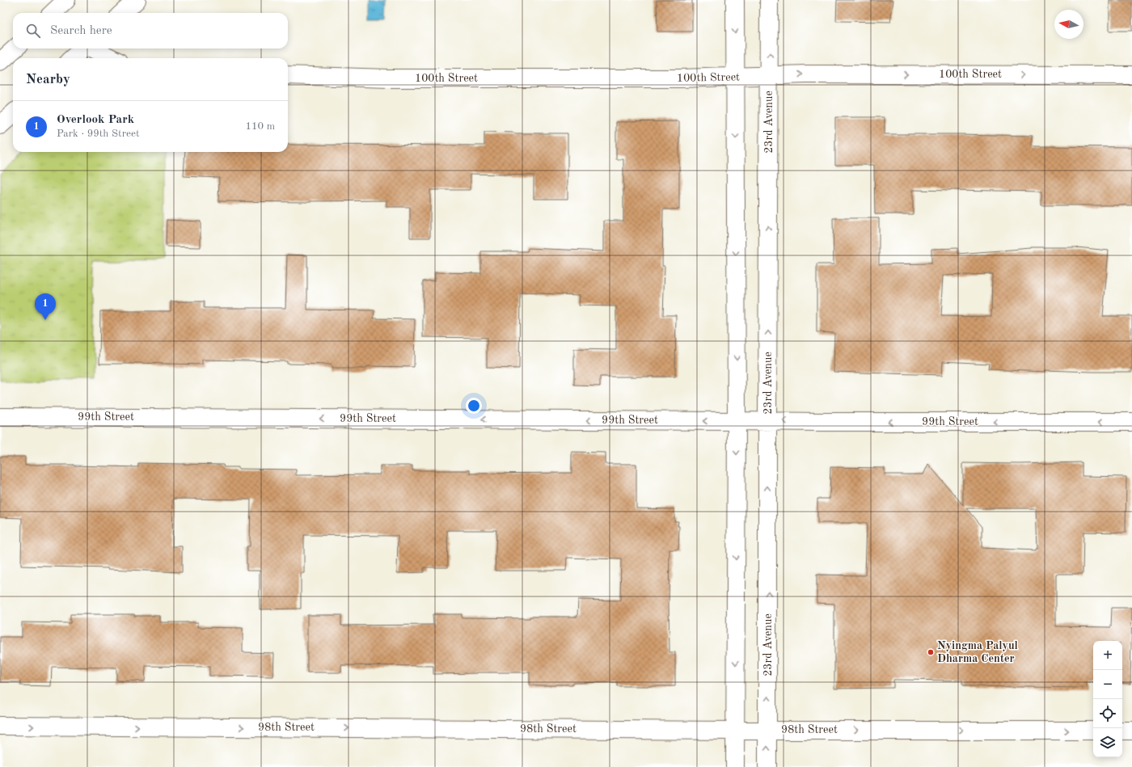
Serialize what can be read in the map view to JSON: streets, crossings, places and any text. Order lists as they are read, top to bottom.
{
  "streets": {
    "street": [
      "100th Street",
      "23rd Avenue",
      "99th Street",
      "98th Street"
    ]
  },
  "crossings": [
    ["100th Street", "23rd Avenue"],
    ["23rd Avenue", "99th Street"],
    ["23rd Avenue", "98th Street"]
  ],
  "one_way": ["100th Street", "99th Street", "98th Street"],
  "places": ["Nyingma Palyul Dharma Center"],
  "north": "left",
  "page": {
    "search": "Search here",
    "heading": "Nearby",
    "list": [
      {
        "mark": "1",
        "name": "Overlook Park",
        "note": "Park · 99th Street",
        "value": "110 m"
      }
    ],
    "pins": "1",
    "map_buttons": ["+", "−"]
  }
}
